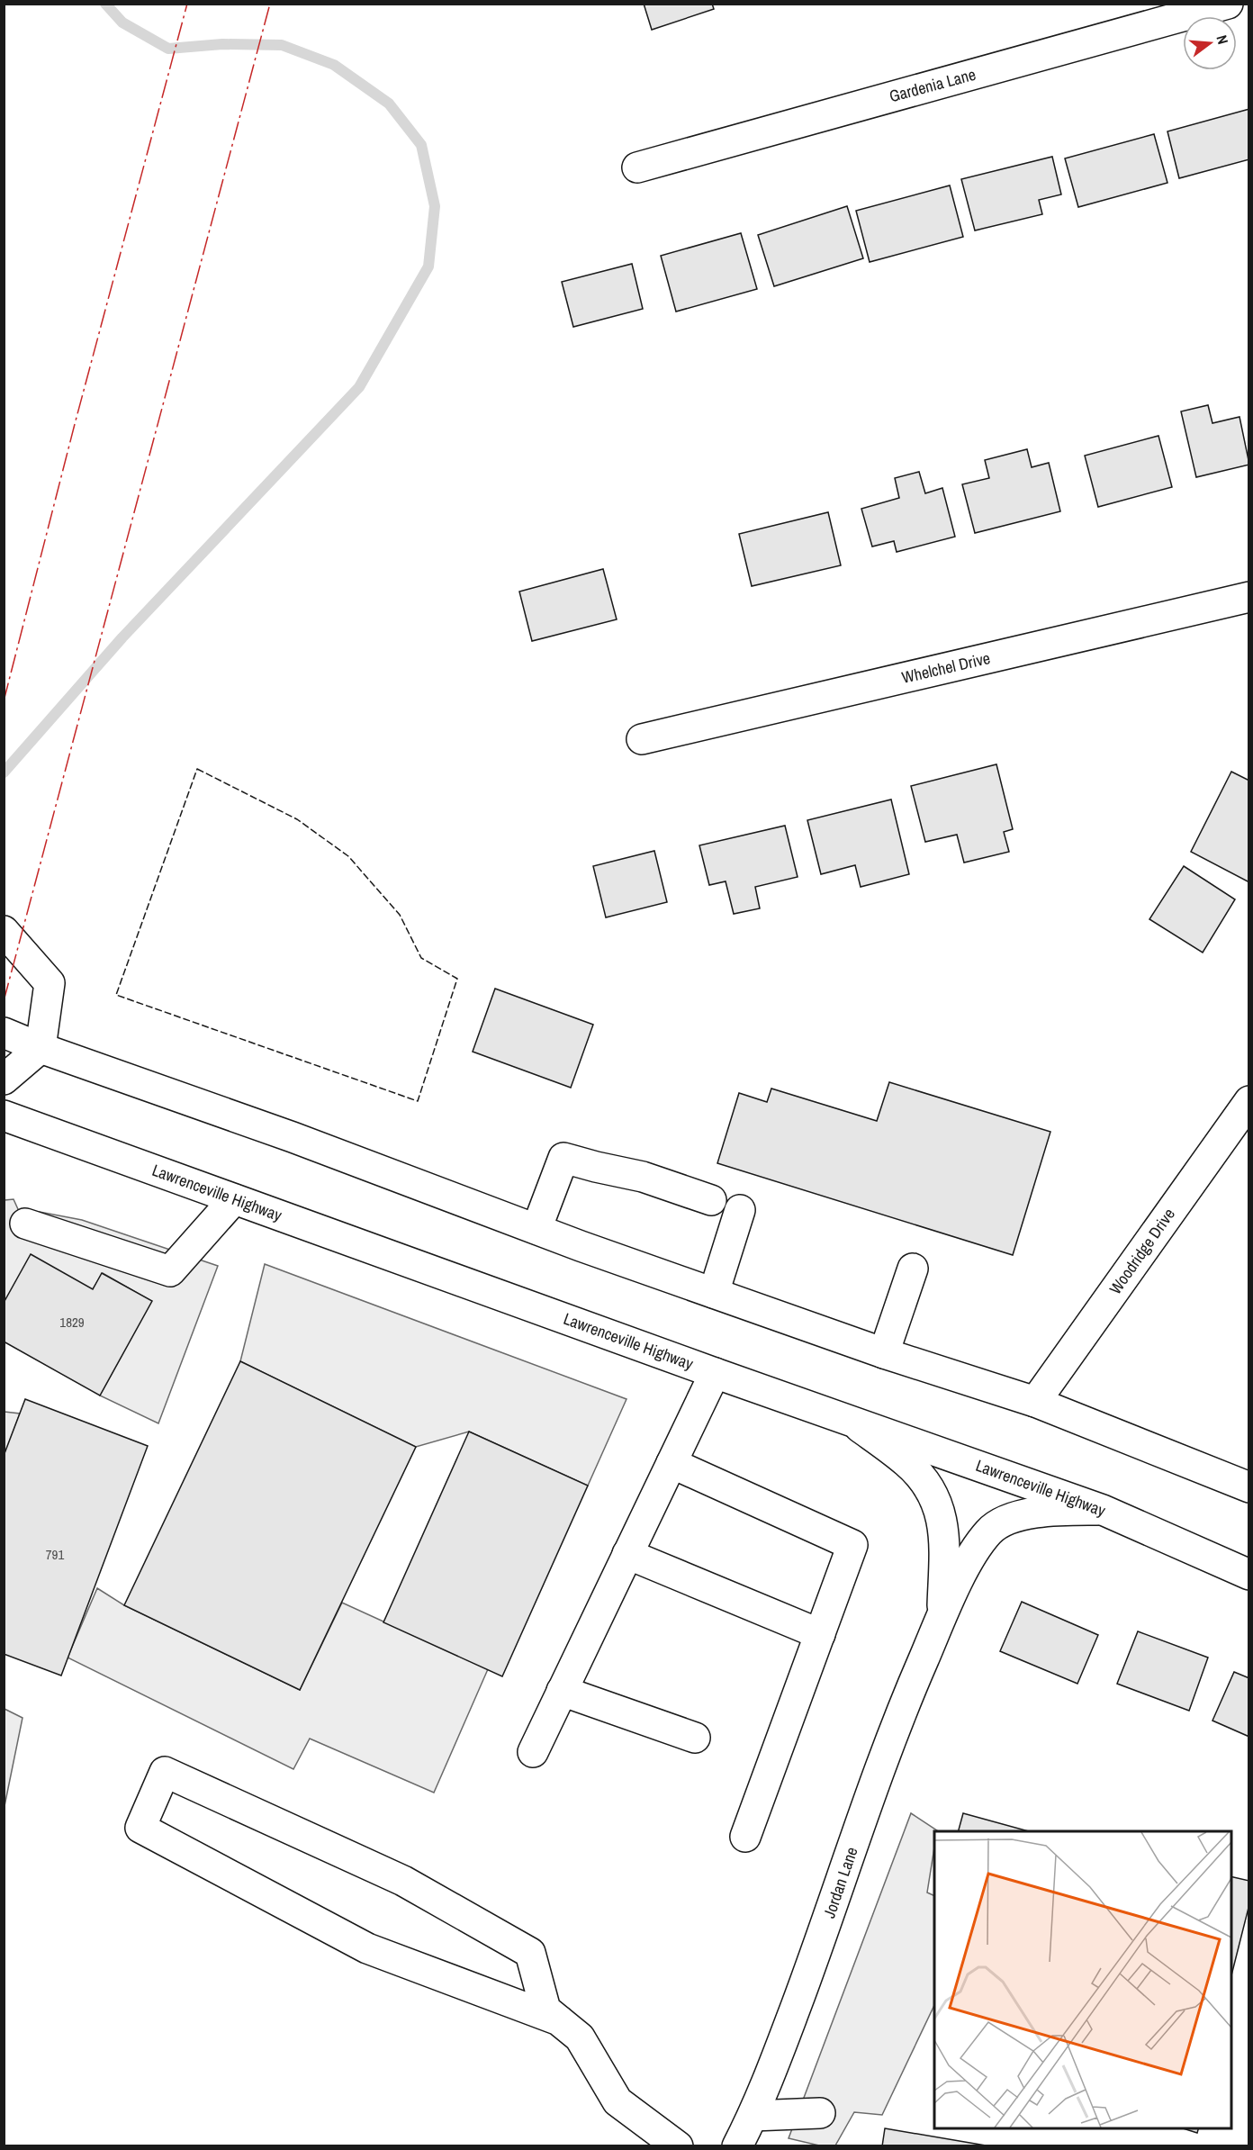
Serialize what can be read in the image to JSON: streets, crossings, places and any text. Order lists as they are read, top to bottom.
{
  "streets": {
    "main road": [
      "Gardenia Lane",
      "Whelchel Drive",
      "Lawrenceville Highway",
      "Woodridge Drive",
      "Jordan Lane"
    ]
  },
  "crossings": [
    ["Lawrenceville Highway", "Jordan Lane"]
  ],
  "house_numbers": ["1829", "791"],
  "north": "right"
}
